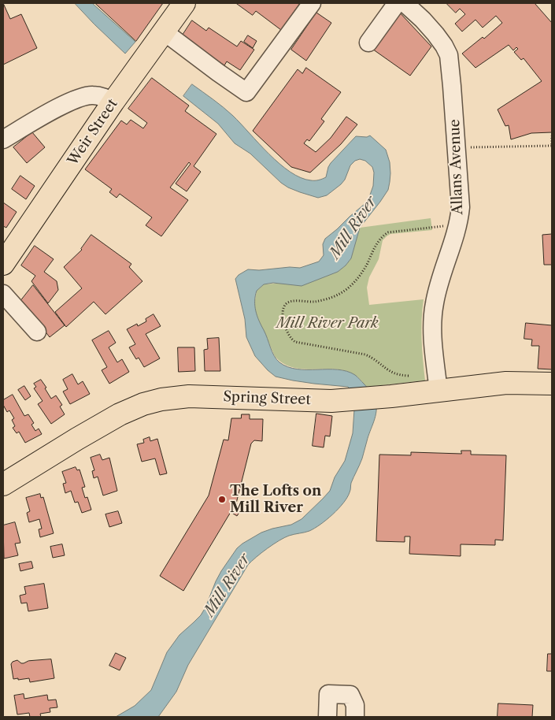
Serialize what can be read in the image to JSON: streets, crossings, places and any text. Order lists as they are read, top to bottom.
{
  "streets": {
    "main road": ["Weir Street", "Spring Street"],
    "street": ["Allans Avenue"]
  },
  "crossings": [
    ["Allans Avenue", "Spring Street"]
  ],
  "water": ["Mill River"],
  "parks": ["Mill River Park"],
  "places": ["The Lofts on Mill River"]
}
